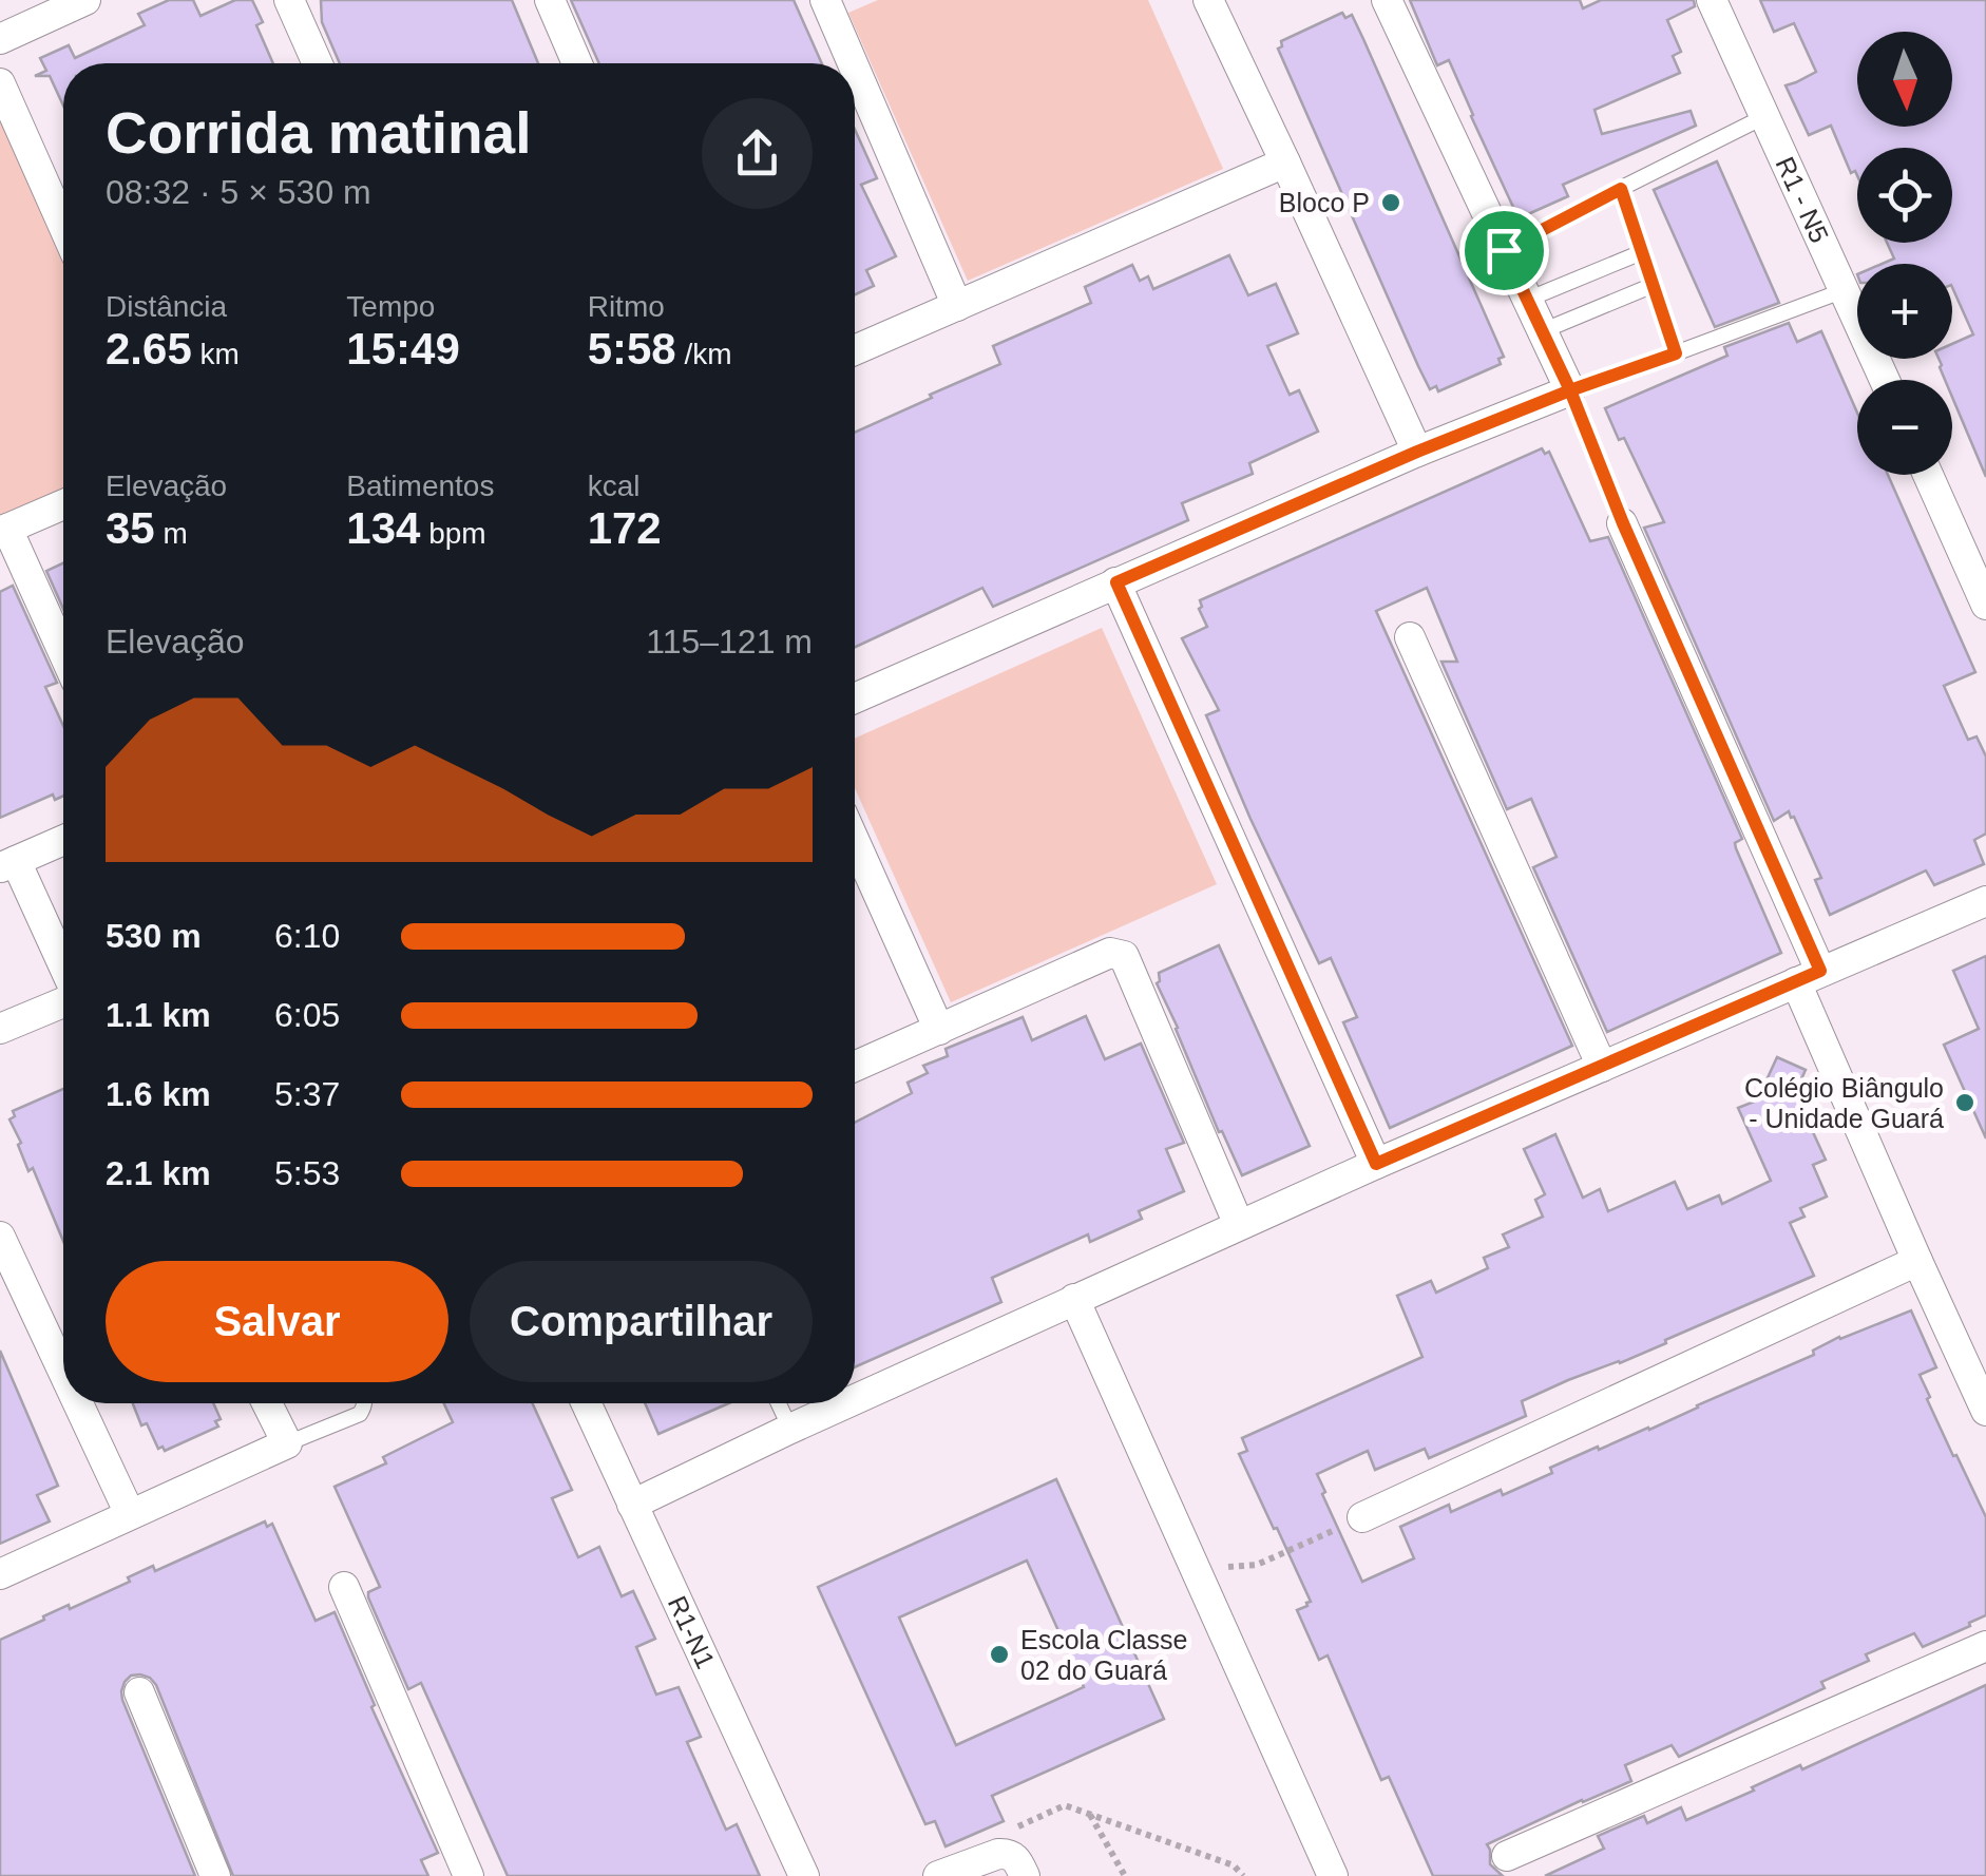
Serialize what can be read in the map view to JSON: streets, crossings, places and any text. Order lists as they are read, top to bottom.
{
  "streets": {
    "street": ["R1 - N5", "R1-N1"]
  },
  "places": ["Bloco P", "Colégio Biângulo - Unidade Guará", "Escola Classe 02 do Guará"],
  "north": "bottom",
  "page": {
    "map_buttons": ["+", "−"],
    "heading": ["Corrida matinal", "08:32 · 5 × 530 m"],
    "stats": [
      ["Distância", "2.65 km"],
      ["Tempo", "15:49"],
      ["Ritmo", "5:58 /km"],
      ["Elevação", "35 m"],
      ["Batimentos", "134 bpm"],
      ["kcal", "172"]
    ],
    "chart": ["Elevação", "115–121 m"],
    "list": [
      {
        "name": "530 m",
        "note": "6:10"
      },
      {
        "name": "1.1 km",
        "note": "6:05"
      },
      {
        "name": "1.6 km",
        "note": "5:37"
      },
      {
        "name": "2.1 km",
        "note": "5:53"
      }
    ],
    "buttons": ["Salvar", "Compartilhar"]
  }
}
